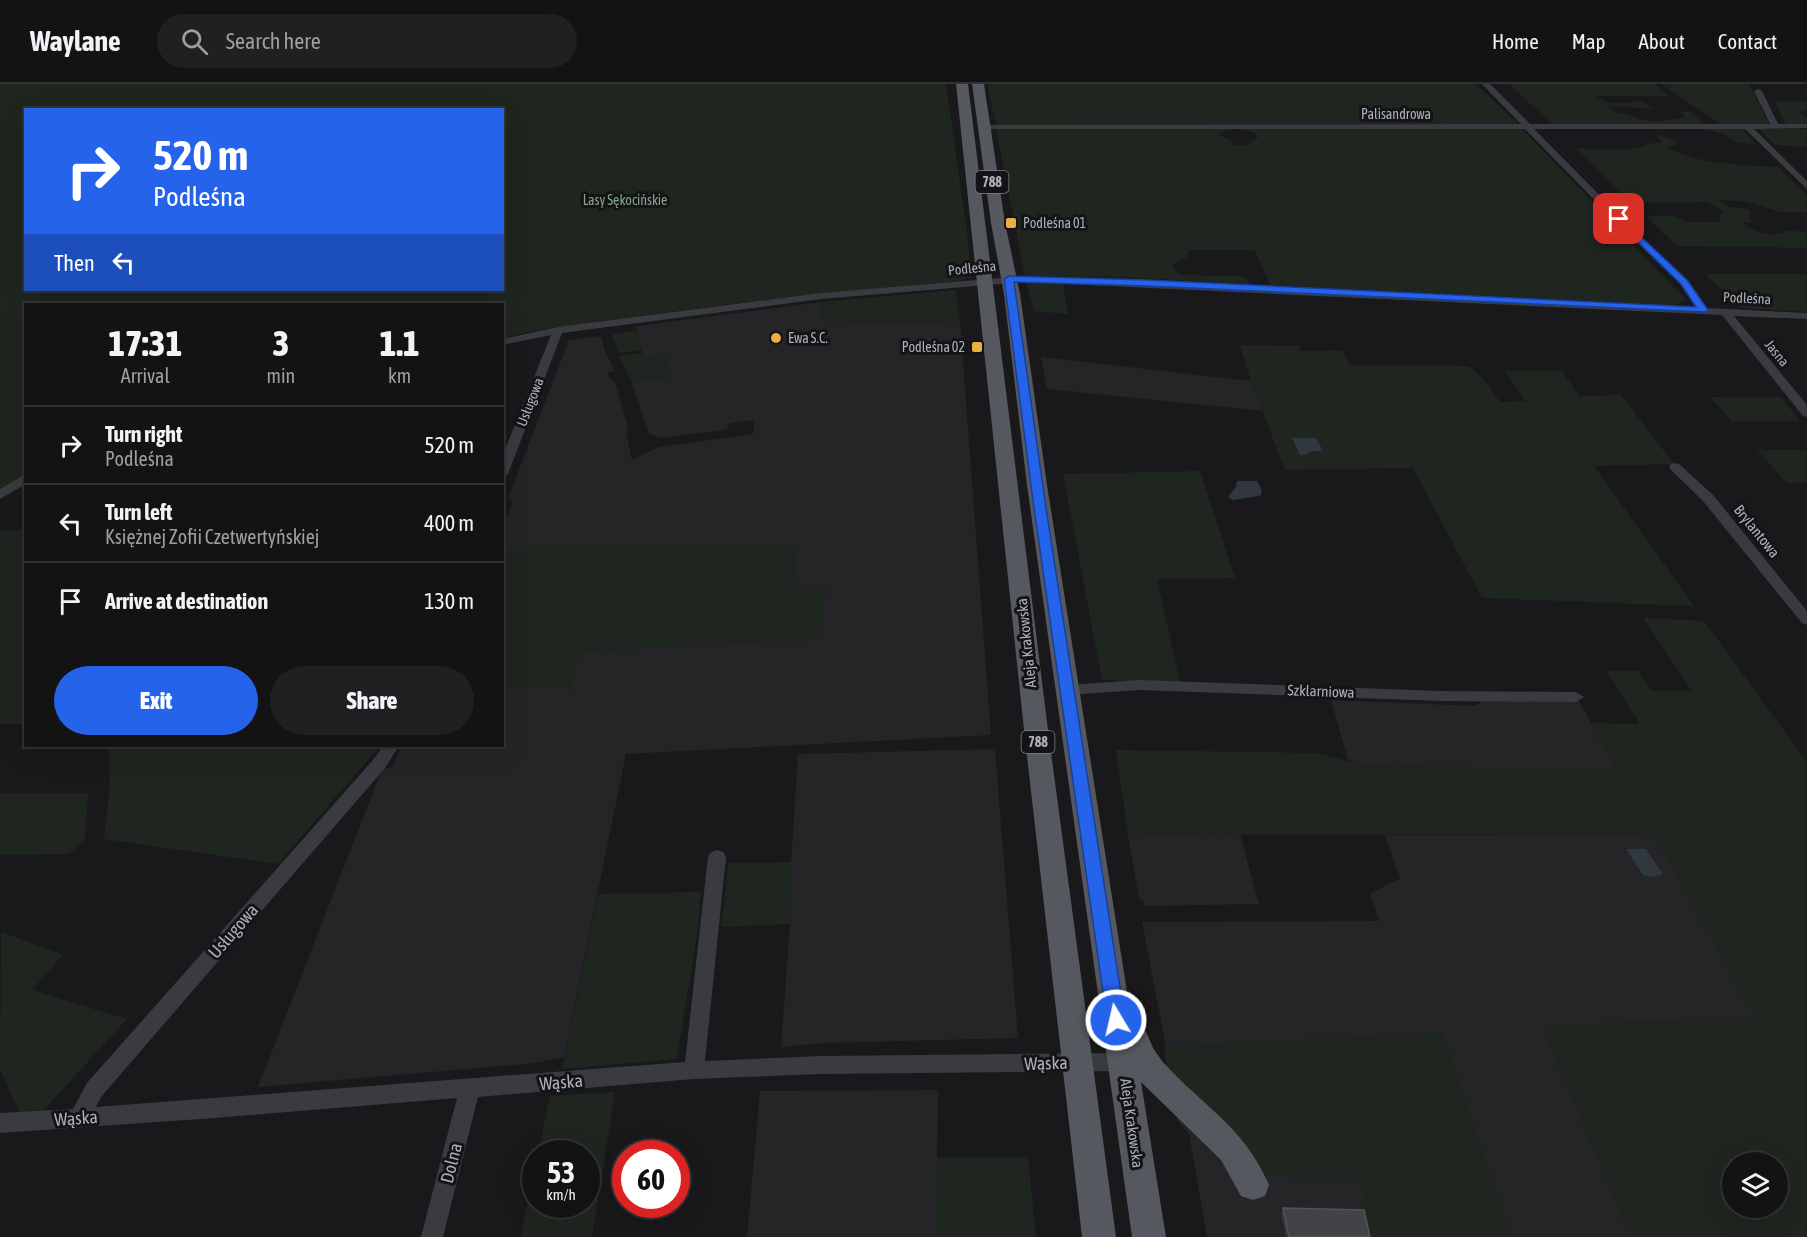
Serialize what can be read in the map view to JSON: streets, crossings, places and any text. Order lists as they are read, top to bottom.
{
  "streets": {
    "main road": ["788", "Aleja Krakowska"],
    "street": [
      "Palisandrowa",
      "Podleśna",
      "Jasna",
      "Usługowa",
      "Brylantowa",
      "Szklarniowa",
      "Wąska",
      "Dolna"
    ]
  },
  "crossings": [
    ["Palisandrowa", "Aleja Krakowska"],
    ["Podleśna", "Jasna"],
    ["Podleśna", "Usługowa"],
    ["Podleśna", "Aleja Krakowska"],
    ["Usługowa", "Wąska"],
    ["Aleja Krakowska", "Szklarniowa"],
    ["Aleja Krakowska", "Wąska"],
    ["Wąska", "Dolna"]
  ],
  "parks": ["Lasy Sękocińskie"],
  "places": {
    "transit": ["Podleśna 01", "Podleśna 02"],
    "other": ["Ewa S.C."]
  },
  "page": {
    "header": "Waylane",
    "search": "Search here",
    "nav": [
      "Home",
      "Map",
      "About",
      "Contact"
    ],
    "turn": ["520 m", "Podleśna"],
    "then": "Then",
    "eta": [
      "17:31",
      "Arrival",
      "3",
      "min",
      "1.1",
      "km"
    ],
    "list": [
      {
        "name": "Turn right",
        "note": "Podleśna",
        "value": "520 m"
      },
      {
        "name": "Turn left",
        "note": "Księżnej Zofii Czetwertyńskiej",
        "value": "400 m"
      },
      {
        "name": "Arrive at destination",
        "value": "130 m"
      }
    ],
    "buttons": ["Exit", "Share"],
    "speed": "53 km/h",
    "limit": "60"
  }
}
